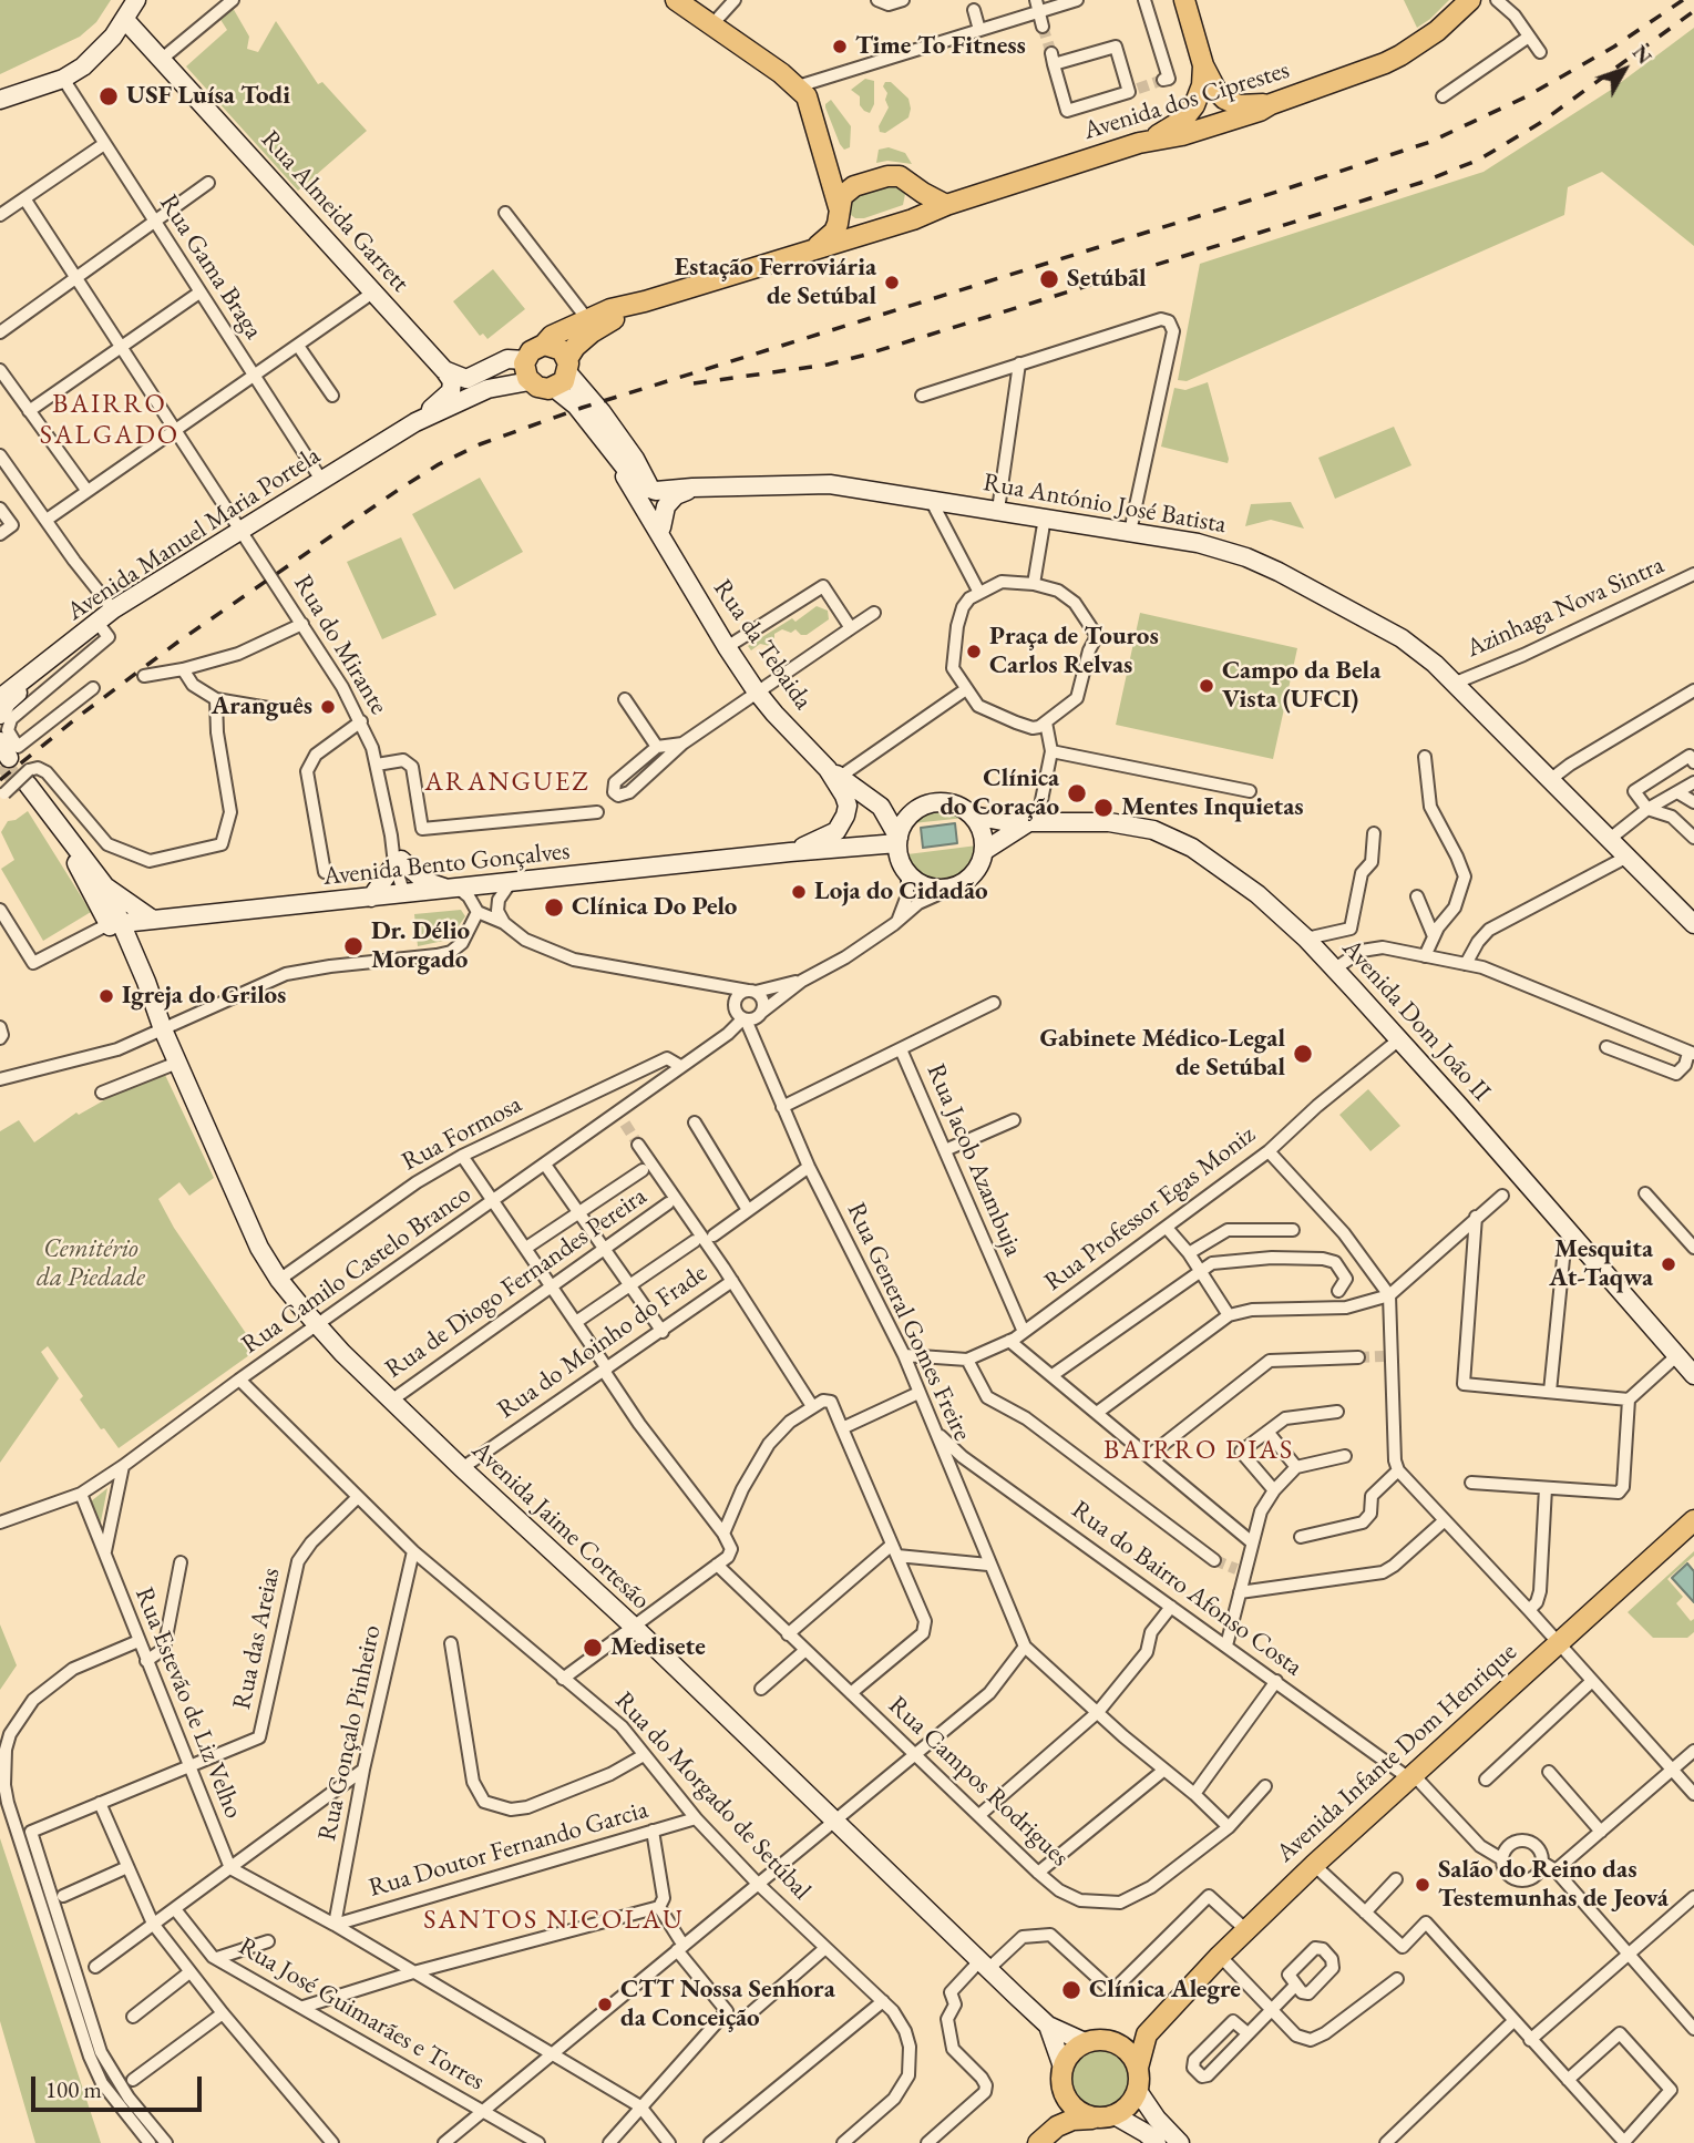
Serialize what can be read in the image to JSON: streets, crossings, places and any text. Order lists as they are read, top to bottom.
{
  "streets": {
    "main road": [
      "Avenida dos Ciprestes",
      "Rua Almeida Garrett",
      "Rua António José Batista",
      "Avenida Manuel Maria Portela",
      "Rua da Tebaida",
      "Avenida Bento Gonçalves",
      "Avenida Dom João II",
      "Avenida Jaime Cortesão",
      "Avenida Infante Dom Henrique"
    ],
    "street": [
      "Rua Gama Braga",
      "Azinhaga Nova Sintra",
      "Rua do Mirante",
      "Rua Formosa",
      "Rua Jacob Azambuja",
      "Rua Professor Egas Moniz",
      "Rua Camilo Castelo Branco",
      "Rua de Diogo Fernandes Pereira",
      "Rua General Gomes Freire",
      "Rua do Moinho do Frade",
      "Rua do Bairro Afonso Costa",
      "Rua das Areias",
      "Rua Estevão de Liz Velho",
      "Rua Gonçalo Pinheiro",
      "Rua Campos Rodrigues",
      "Rua do Morgado de Setúbal",
      "Rua Doutor Fernando Garcia",
      "Rua José Guimarães e Torres"
    ]
  },
  "crossings": [
    ["Avenida dos Ciprestes", "Rua Almeida Garrett"],
    ["Avenida dos Ciprestes", "Avenida Manuel Maria Portela"],
    ["Rua Almeida Garrett", "Avenida Manuel Maria Portela"],
    ["Rua Gama Braga", "Avenida Manuel Maria Portela"],
    ["Rua António José Batista", "Azinhaga Nova Sintra"],
    ["Avenida Manuel Maria Portela", "Rua do Mirante"],
    ["Rua do Mirante", "Avenida Bento Gonçalves"],
    ["Avenida Bento Gonçalves", "Avenida Dom João II"],
    ["Avenida Bento Gonçalves", "Avenida Jaime Cortesão"],
    ["Avenida Dom João II", "Rua Professor Egas Moniz"],
    ["Rua Formosa", "Rua Camilo Castelo Branco"],
    ["Rua Formosa", "Avenida Jaime Cortesão"],
    ["Rua Jacob Azambuja", "Rua Professor Egas Moniz"],
    ["Rua Professor Egas Moniz", "Rua General Gomes Freire"],
    ["Rua Camilo Castelo Branco", "Rua General Gomes Freire"],
    ["Rua Camilo Castelo Branco", "Avenida Jaime Cortesão"],
    ["Rua Camilo Castelo Branco", "Rua Estevão de Liz Velho"],
    ["Rua Camilo Castelo Branco", "Rua do Morgado de Setúbal"],
    ["Rua de Diogo Fernandes Pereira", "Avenida Jaime Cortesão"],
    ["Rua General Gomes Freire", "Rua do Bairro Afonso Costa"],
    ["Rua do Moinho do Frade", "Avenida Jaime Cortesão"],
    ["Avenida Jaime Cortesão", "Avenida Infante Dom Henrique"],
    ["Rua do Bairro Afonso Costa", "Avenida Infante Dom Henrique"],
    ["Rua das Areias", "Rua Estevão de Liz Velho"],
    ["Rua das Areias", "Rua do Morgado de Setúbal"],
    ["Rua Gonçalo Pinheiro", "Rua do Morgado de Setúbal"],
    ["Rua Gonçalo Pinheiro", "Rua Doutor Fernando Garcia"],
    ["Rua do Morgado de Setúbal", "Rua Doutor Fernando Garcia"]
  ],
  "districts": [
    "BAIRRO SALGADO",
    "ARANGUEZ",
    "BAIRRO DIAS",
    "SANTOS NICOLAU"
  ],
  "parks": ["Cemitério da Piedade"],
  "places": [
    "Time To Fitness",
    "USF Luísa Todi",
    "Setúbal",
    "Estação Ferroviária de Setúbal",
    "Praça de Touros Carlos Relvas",
    "Campo da Bela Vista (UFCI)",
    "Aranguês",
    "Clínica do Coração",
    "Mentes Inquietas",
    "Loja do Cidadão",
    "Clínica Do Pelo",
    "Dr. Délio Morgado",
    "Igreja do Grilos",
    "Gabinete Médico-Legal de Setúbal",
    "Mesquita At-Taqwa",
    "Medisete",
    "Salão do Reino das Testemunhas de Jeová",
    "Clínica Alegre",
    "CTT Nossa Senhora da Conceição"
  ],
  "scale_bar": "100 m",
  "north": "top right"
}
